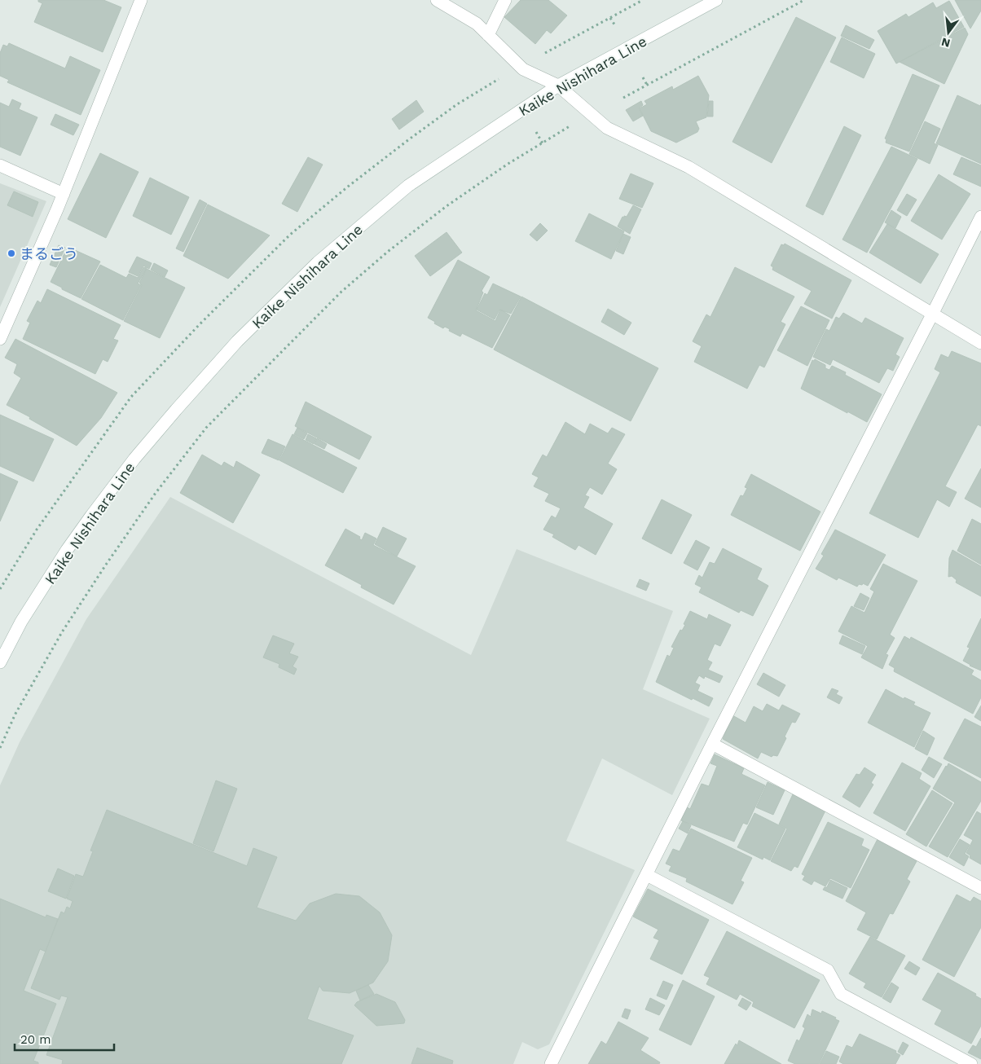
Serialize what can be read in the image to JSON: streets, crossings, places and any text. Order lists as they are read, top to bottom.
{
  "streets": {
    "street": ["Kaike Nishihara Line"]
  },
  "places": ["まるごう"],
  "scale_bar": "20 m",
  "north": "bottom"
}
